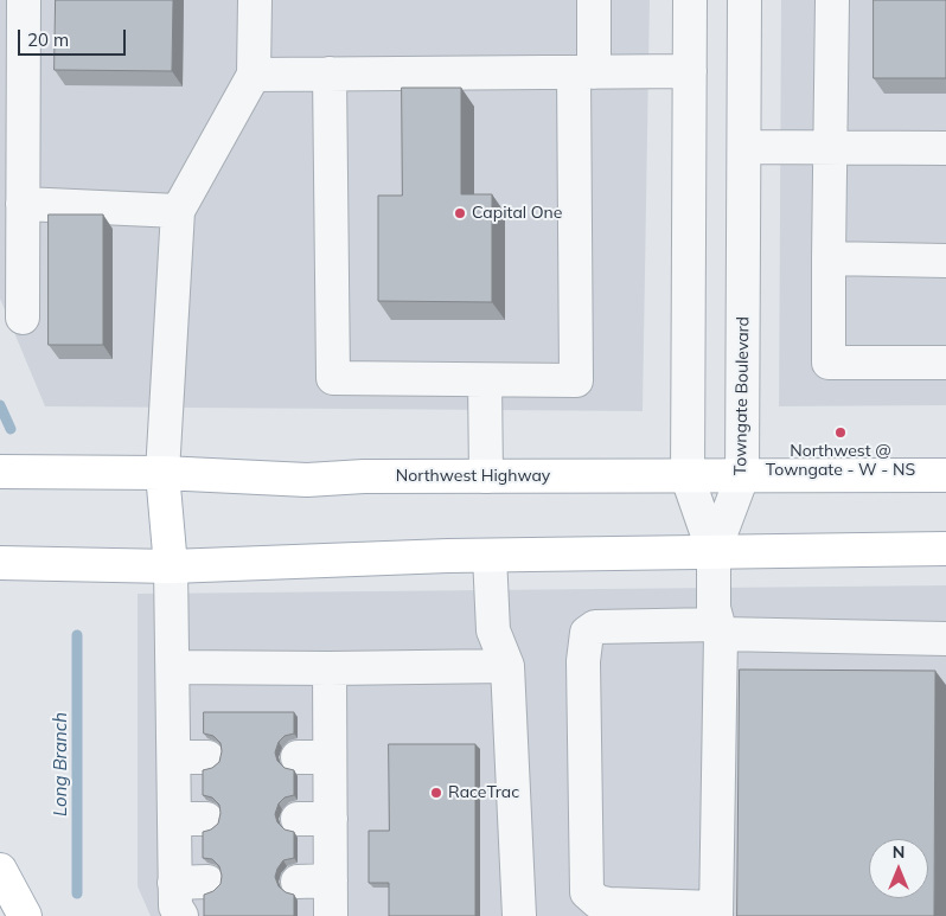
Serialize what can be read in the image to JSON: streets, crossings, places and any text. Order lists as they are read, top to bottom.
{
  "streets": {
    "main road": ["Northwest Highway"],
    "street": ["Towngate Boulevard"]
  },
  "crossings": [
    ["Towngate Boulevard", "Northwest Highway"]
  ],
  "water": ["Long Branch"],
  "places": ["Capital One", "Northwest @ Towngate - W - NS", "RaceTrac"],
  "scale_bar": "20 m",
  "north": "top"
}
